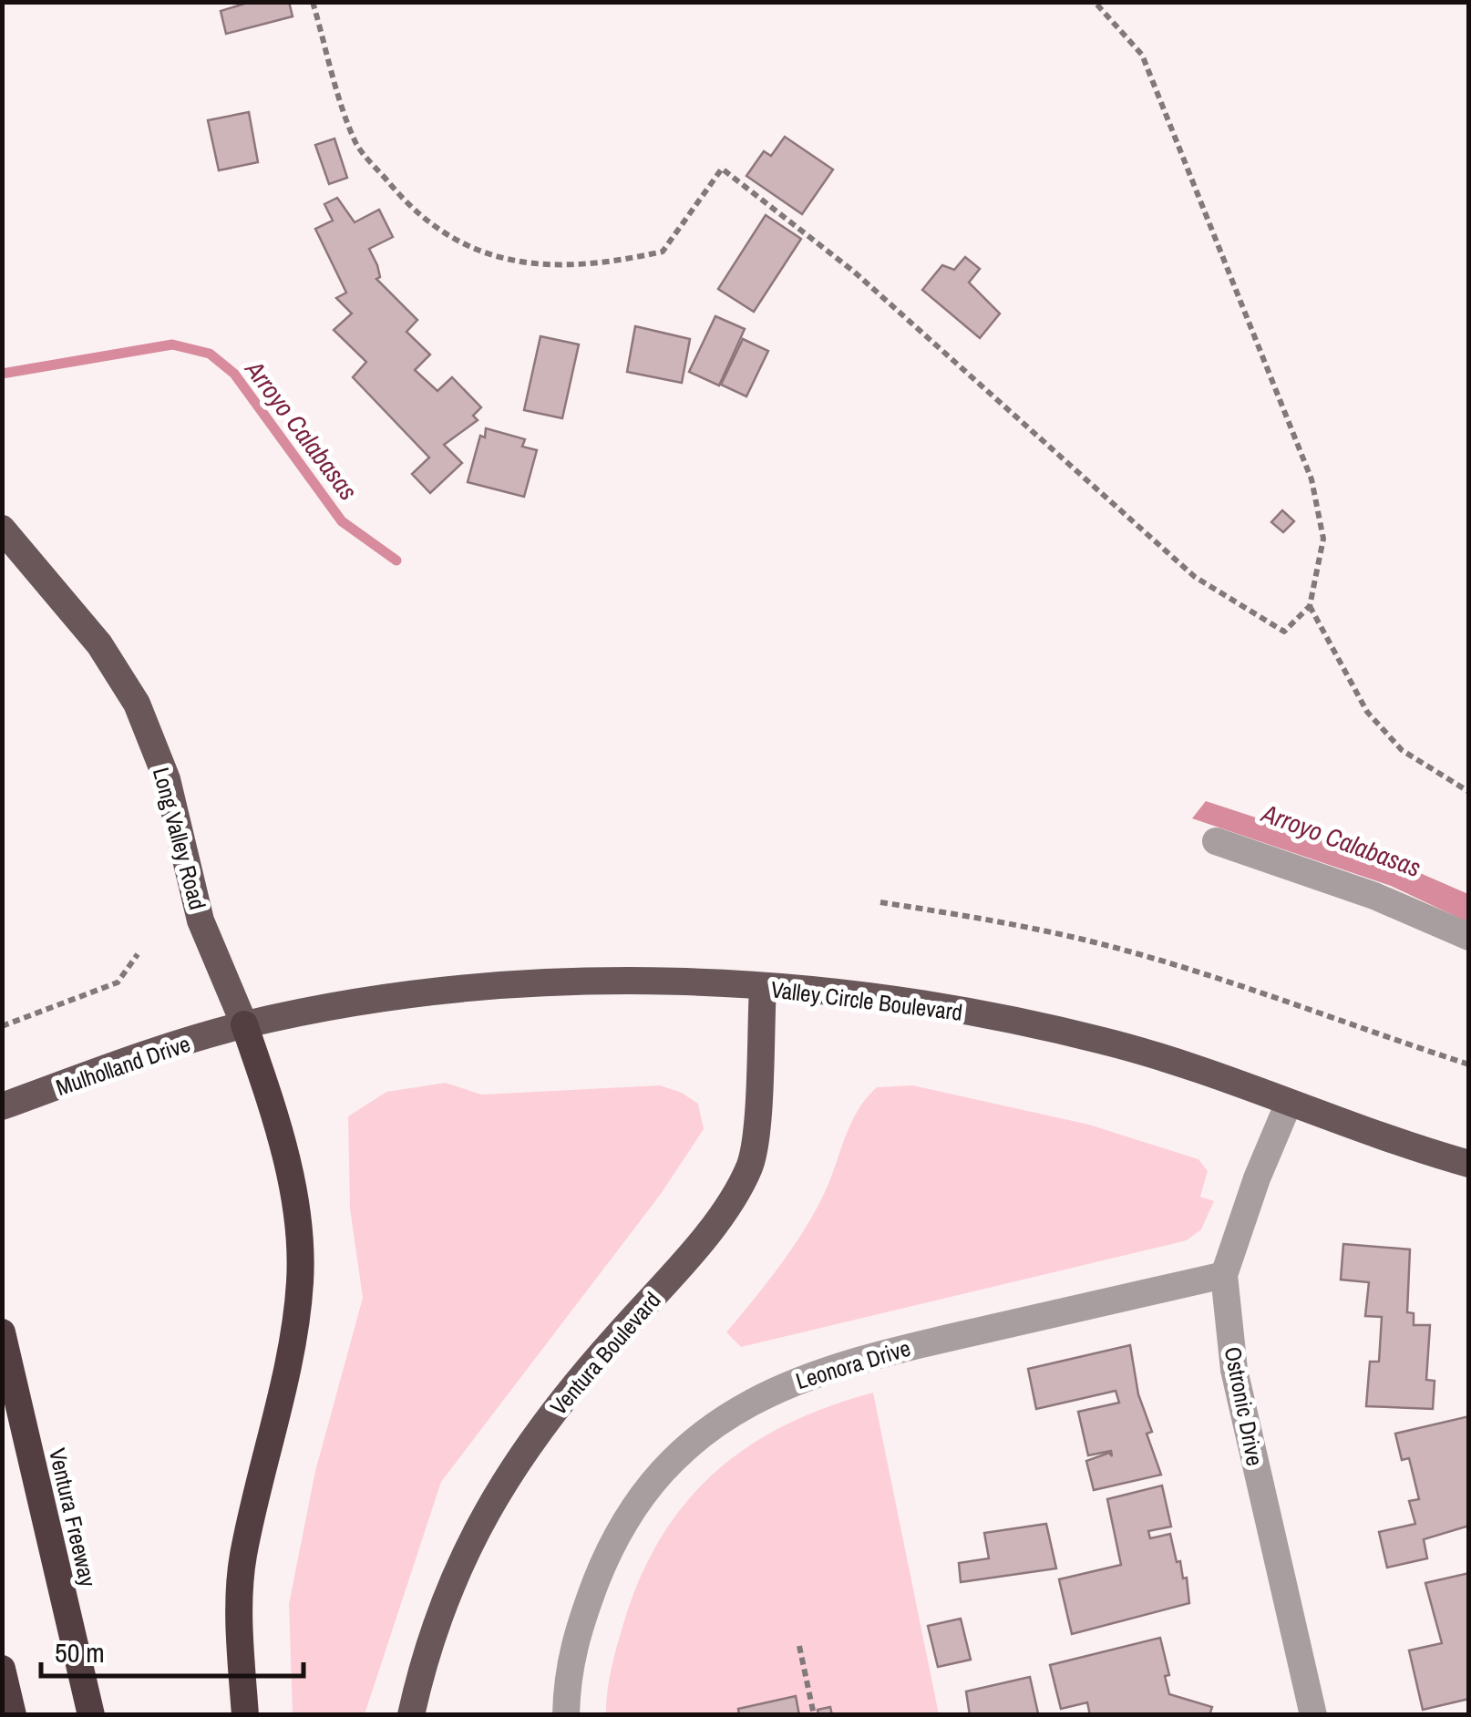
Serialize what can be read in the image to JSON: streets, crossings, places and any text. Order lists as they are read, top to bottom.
{
  "streets": {
    "highway": ["Ventura Freeway"],
    "main road": [
      "Long Valley Road",
      "Valley Circle Boulevard",
      "Mulholland Drive",
      "Ventura Boulevard"
    ],
    "street": ["Leonora Drive", "Ostronic Drive"]
  },
  "crossings": [
    ["Long Valley Road", "Valley Circle Boulevard"],
    ["Long Valley Road", "Mulholland Drive"],
    ["Valley Circle Boulevard", "Mulholland Drive"],
    ["Valley Circle Boulevard", "Ventura Boulevard"],
    ["Valley Circle Boulevard", "Ostronic Drive"],
    ["Leonora Drive", "Ostronic Drive"]
  ],
  "water": ["Arroyo Calabasas"],
  "scale_bar": "50 m"
}
